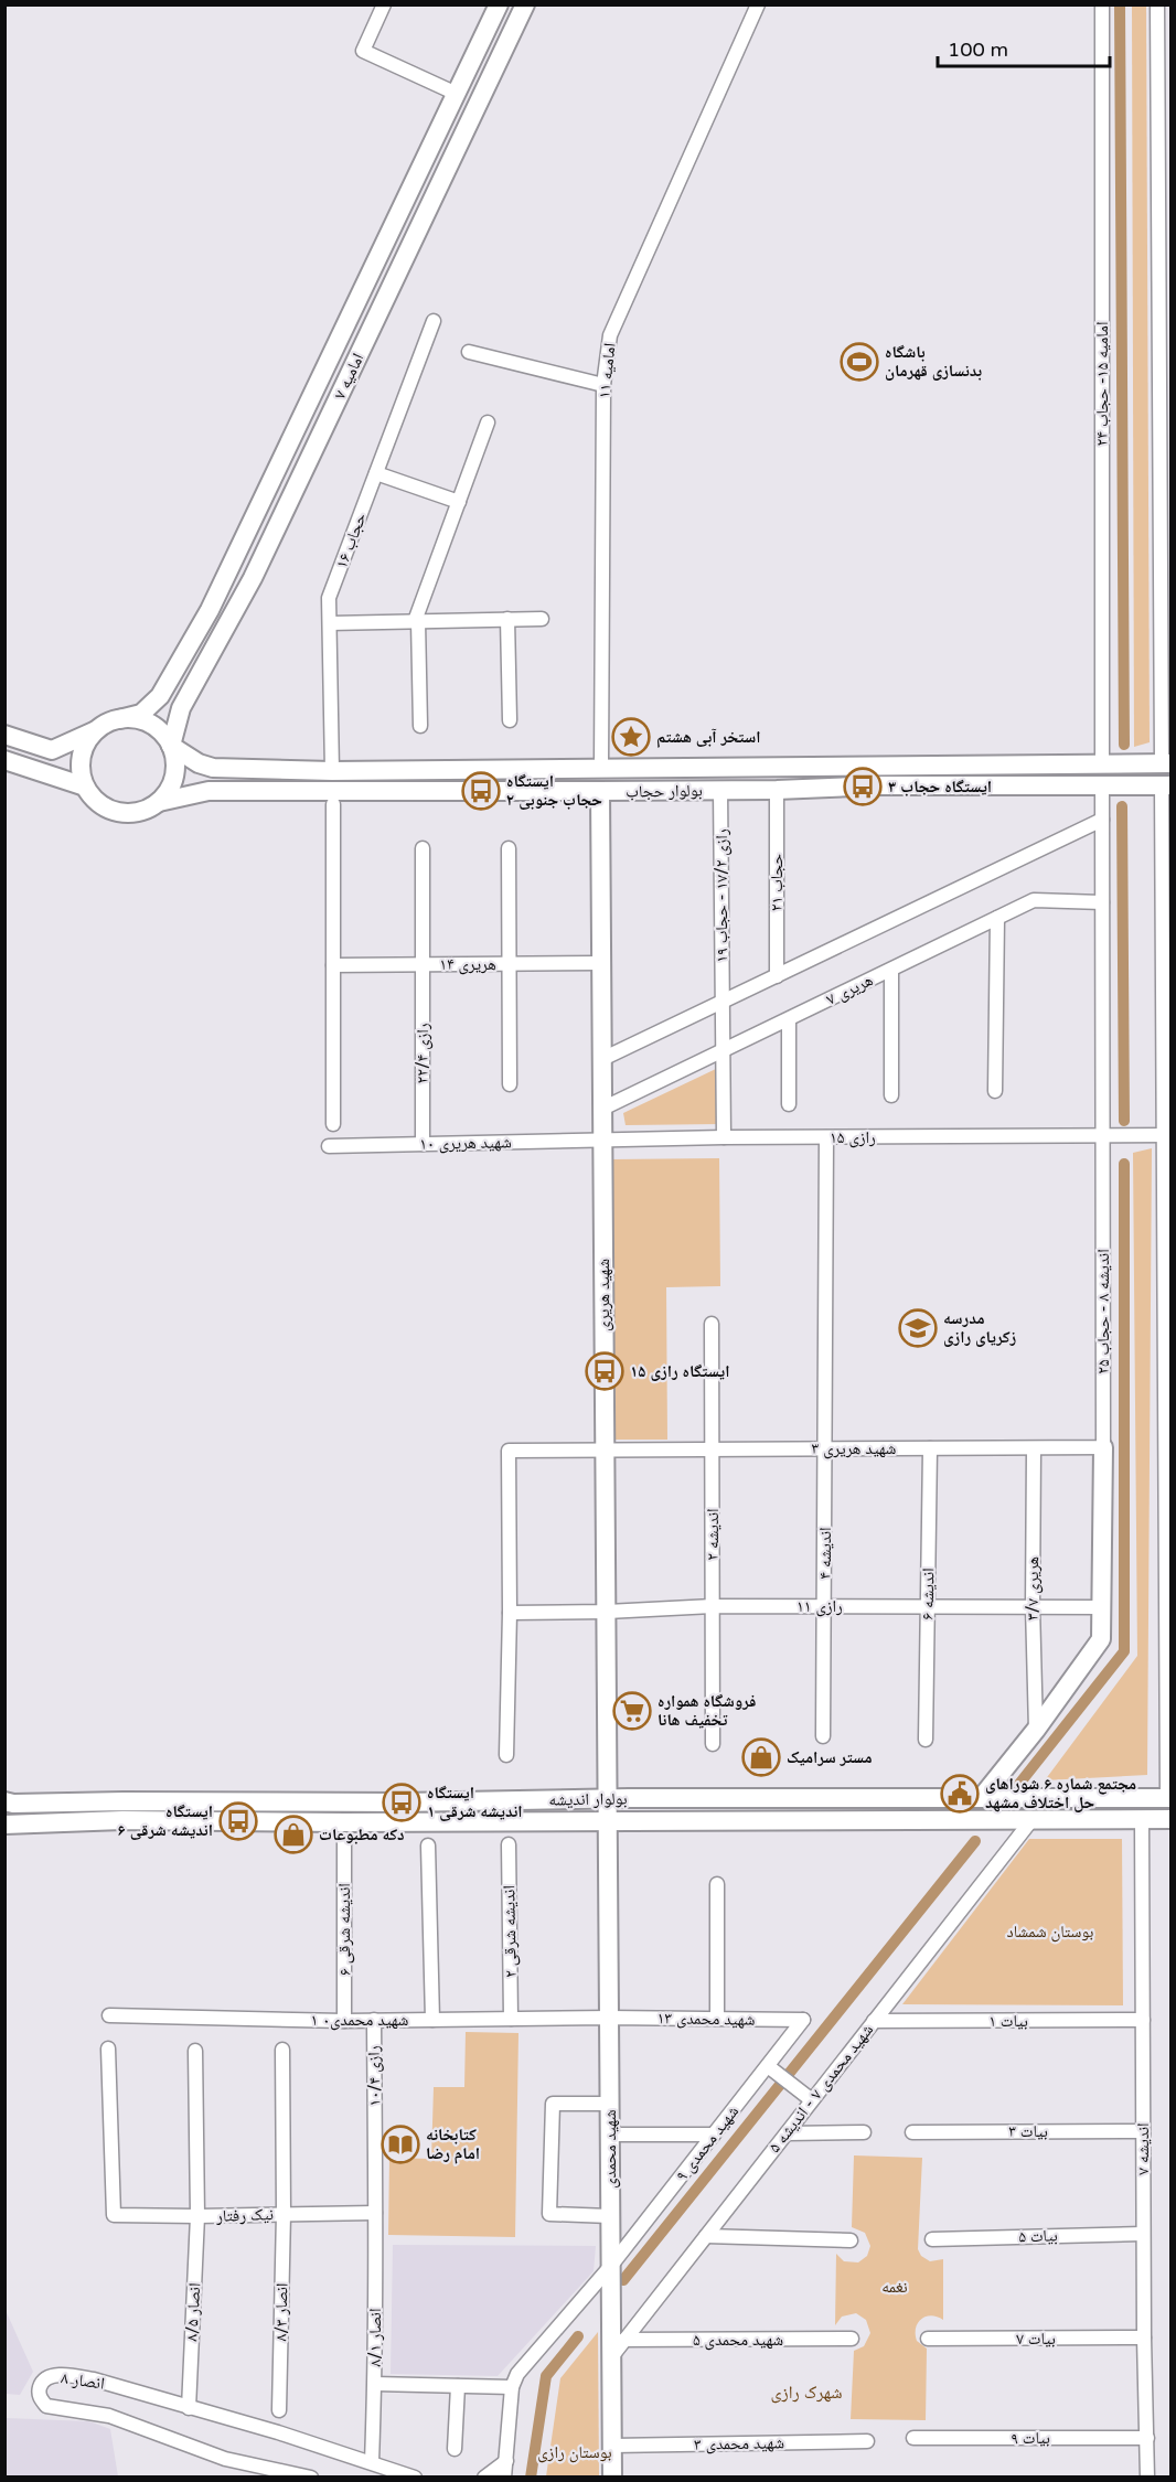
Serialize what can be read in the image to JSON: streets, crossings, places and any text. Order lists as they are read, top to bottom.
{
  "streets": {
    "main road": [
      "امامیه ۷",
      "بولوار حجاب",
      "شهید هریری",
      "اندیشه ۸ - حجاب ۲۵",
      "بولوار اندیشه",
      "شهید محمدی"
    ],
    "street": [
      "امامیه ۱۱",
      "امامیه ۱۵- حجاب ۲۴",
      "حجاب ۱۶",
      "حجاب ۲۱",
      "رازی ۱۷/۲ - حجاب ۱۹",
      "هریری ۱۴",
      "هریری ۷",
      "رازی ۲۲/۴",
      "رازی ۱۵",
      "شهید هریری ۱۰",
      "شهید هریری ۳",
      "اندیشه ۲",
      "اندیشه ۴",
      "هریری ۳/۷",
      "اندیشه ۶",
      "رازی ۱۱",
      "اندیشه شرقی ۶",
      "اندیشه شرقی ۲",
      "شهید محمدی ۱۳",
      "شهید محمدی۰ ۱",
      "بیات ۱",
      "رازی ۱۰/۴",
      "شهید محمدی ۷ - اندیشه ۵",
      "بیات ۳",
      "شهید محمدی ۹",
      "اندیشه ۷",
      "نیک رفتار",
      "بیات ۵",
      "انصار ۸/۵",
      "انصار ۸/۳",
      "انصار ۸/۱",
      "بیات ۷",
      "شهید محمدی ۵",
      "انصار ۸",
      "بیات ۹",
      "شهید محمدی ۳"
    ]
  },
  "crossings": [
    ["امامیه ۱۱", "بولوار حجاب"],
    ["امامیه ۷", "بولوار حجاب"],
    ["امامیه ۱۵- حجاب ۲۴", "بولوار حجاب"],
    ["حجاب ۱۶", "بولوار حجاب"],
    ["بولوار حجاب", "حجاب ۲۱"],
    ["بولوار حجاب", "رازی ۱۷/۲ - حجاب ۱۹"],
    ["بولوار حجاب", "شهید هریری"],
    ["بولوار حجاب", "اندیشه ۸ - حجاب ۲۵"],
    ["رازی ۱۷/۲ - حجاب ۱۹", "هریری ۷"],
    ["رازی ۱۷/۲ - حجاب ۱۹", "رازی ۱۵"],
    ["هریری ۱۴", "رازی ۲۲/۴"],
    ["هریری ۱۴", "شهید هریری"],
    ["هریری ۷", "شهید هریری"],
    ["هریری ۷", "اندیشه ۸ - حجاب ۲۵"],
    ["رازی ۲۲/۴", "شهید هریری ۱۰"],
    ["رازی ۱۵", "شهید هریری ۱۰"],
    ["رازی ۱۵", "شهید هریری"],
    ["رازی ۱۵", "اندیشه ۸ - حجاب ۲۵"],
    ["رازی ۱۵", "اندیشه ۴"],
    ["شهید هریری ۱۰", "شهید هریری"],
    ["شهید هریری", "شهید هریری ۳"],
    ["شهید هریری", "رازی ۱۱"],
    ["شهید هریری", "بولوار اندیشه"],
    ["شهید هریری", "شهید محمدی"],
    ["اندیشه ۸ - حجاب ۲۵", "شهید هریری ۳"],
    ["اندیشه ۸ - حجاب ۲۵", "هریری ۳/۷"],
    ["اندیشه ۸ - حجاب ۲۵", "رازی ۱۱"],
    ["اندیشه ۸ - حجاب ۲۵", "بولوار اندیشه"],
    ["شهید هریری ۳", "اندیشه ۲"],
    ["شهید هریری ۳", "اندیشه ۴"],
    ["شهید هریری ۳", "هریری ۳/۷"],
    ["شهید هریری ۳", "اندیشه ۶"],
    ["شهید هریری ۳", "رازی ۱۱"],
    ["اندیشه ۲", "رازی ۱۱"],
    ["اندیشه ۴", "رازی ۱۱"],
    ["هریری ۳/۷", "رازی ۱۱"],
    ["اندیشه ۶", "رازی ۱۱"],
    ["بولوار اندیشه", "شهید محمدی ۷ - اندیشه ۵"],
    ["بولوار اندیشه", "شهید محمدی"],
    ["بولوار اندیشه", "اندیشه ۷"],
    ["اندیشه شرقی ۶", "شهید محمدی۰ ۱"],
    ["اندیشه شرقی ۲", "شهید محمدی۰ ۱"],
    ["شهید محمدی ۱۳", "شهید محمدی۰ ۱"],
    ["شهید محمدی ۱۳", "شهید محمدی ۹"],
    ["شهید محمدی ۱۳", "شهید محمدی"],
    ["شهید محمدی۰ ۱", "رازی ۱۰/۴"],
    ["شهید محمدی۰ ۱", "شهید محمدی"],
    ["بیات ۱", "شهید محمدی ۷ - اندیشه ۵"],
    ["بیات ۱", "اندیشه ۷"],
    ["رازی ۱۰/۴", "نیک رفتار"],
    ["رازی ۱۰/۴", "انصار ۸/۱"],
    ["شهید محمدی ۷ - اندیشه ۵", "شهید محمدی"],
    ["شهید محمدی ۷ - اندیشه ۵", "شهید محمدی ۵"],
    ["بیات ۳", "اندیشه ۷"],
    ["شهید محمدی ۹", "شهید محمدی"],
    ["شهید محمدی", "شهید محمدی ۳"],
    ["اندیشه ۷", "بیات ۵"],
    ["اندیشه ۷", "بیات ۷"],
    ["اندیشه ۷", "بیات ۹"],
    ["نیک رفتار", "انصار ۸/۵"],
    ["نیک رفتار", "انصار ۸/۳"],
    ["نیک رفتار", "انصار ۸/۱"],
    ["انصار ۸/۵", "انصار ۸"],
    ["انصار ۸/۱", "انصار ۸"]
  ],
  "districts": ["شهرک رازی"],
  "parks": ["بوستان شمشاد", "نغمه", "بوستان رازی"],
  "places": {
    "sports": ["باشگاه بدنسازی قهرمان"],
    "place": ["استخر آبی هشتم"],
    "bus stop": [
      "ایستگاه حجاب ۳",
      "ایستگاه حجاب جنوبی ۲",
      "ایستگاه رازی ۱۵",
      "ایستگاه اندیشه شرقی ۱",
      "ایستگاه اندیشه شرقی ۶"
    ],
    "school or university": ["مدرسه زکریای رازی"],
    "supermarket": ["فروشگاه همواره تخفیف هانا"],
    "shop": ["مستر سرامیک", "دکه مطبوعات"],
    "public building": ["مجتمع شماره ۶ شوراهای حل اختلاف مشهد"],
    "library": ["کتابخانه امام رضا"]
  },
  "scale_bar": "100 m"
}
